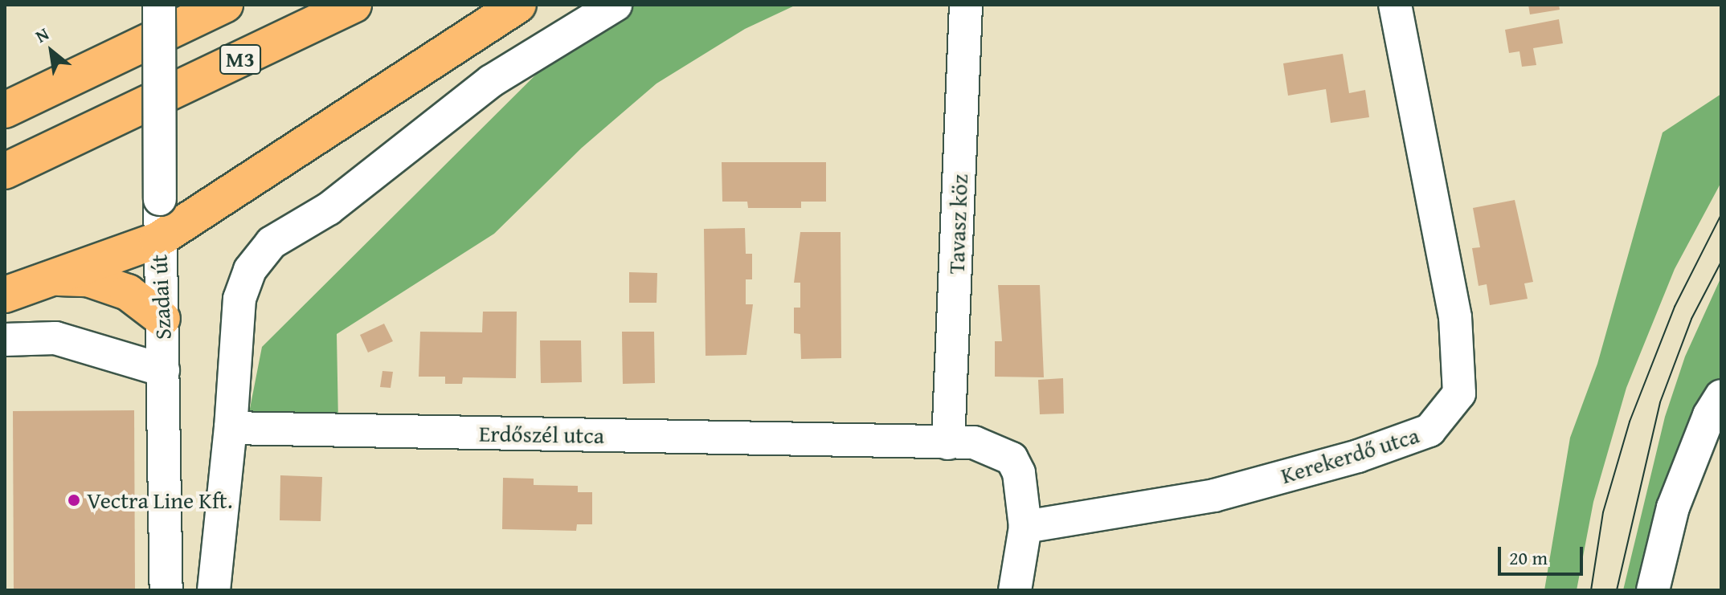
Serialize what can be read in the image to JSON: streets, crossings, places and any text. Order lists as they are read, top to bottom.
{
  "streets": {
    "highway": ["M3"],
    "street": [
      "Tavasz köz",
      "Szadai út",
      "Erdőszél utca",
      "Kerekerdő utca"
    ]
  },
  "crossings": [
    ["Tavasz köz", "Erdőszél utca"],
    ["Erdőszél utca", "Kerekerdő utca"]
  ],
  "places": ["Vectra Line Kft."],
  "scale_bar": "20 m",
  "north": "top left"
}
